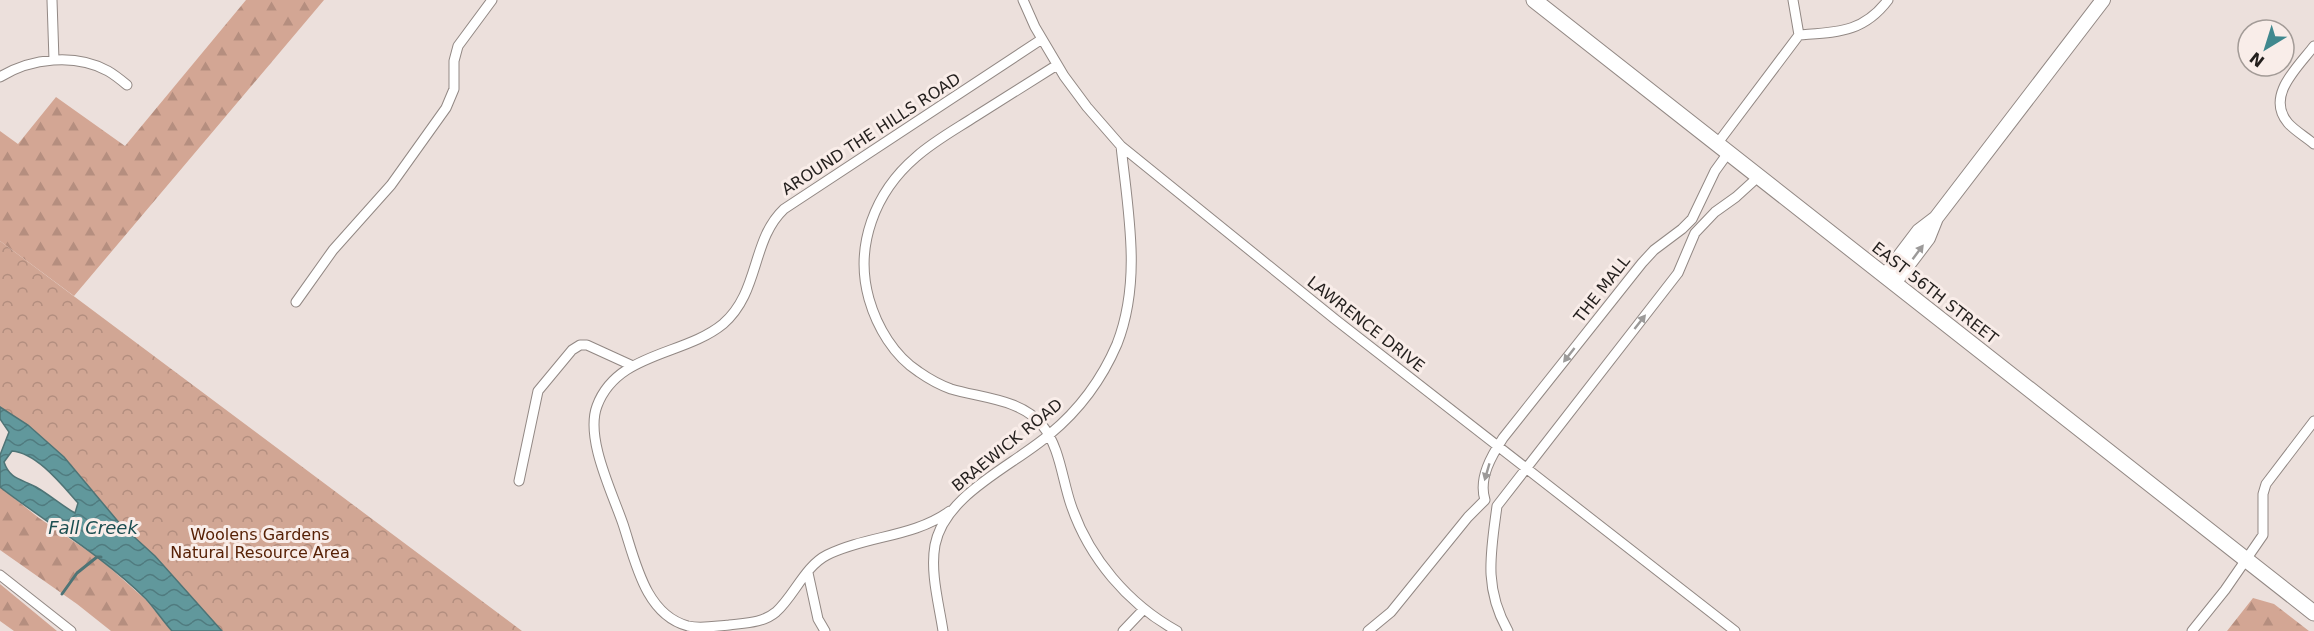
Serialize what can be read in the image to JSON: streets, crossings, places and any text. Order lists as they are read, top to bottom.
{
  "streets": {
    "main road": ["EAST 56TH STREET"],
    "street": [
      "AROUND THE HILLS ROAD",
      "THE MALL",
      "LAWRENCE DRIVE",
      "BRAEWICK ROAD"
    ]
  },
  "crossings": [
    ["AROUND THE HILLS ROAD", "LAWRENCE DRIVE"],
    ["AROUND THE HILLS ROAD", "BRAEWICK ROAD"],
    ["THE MALL", "EAST 56TH STREET"],
    ["THE MALL", "LAWRENCE DRIVE"],
    ["LAWRENCE DRIVE", "BRAEWICK ROAD"]
  ],
  "water": ["Fall Creek"],
  "parks": ["Woolens Gardens Natural Resource Area"],
  "north": "bottom left"
}
